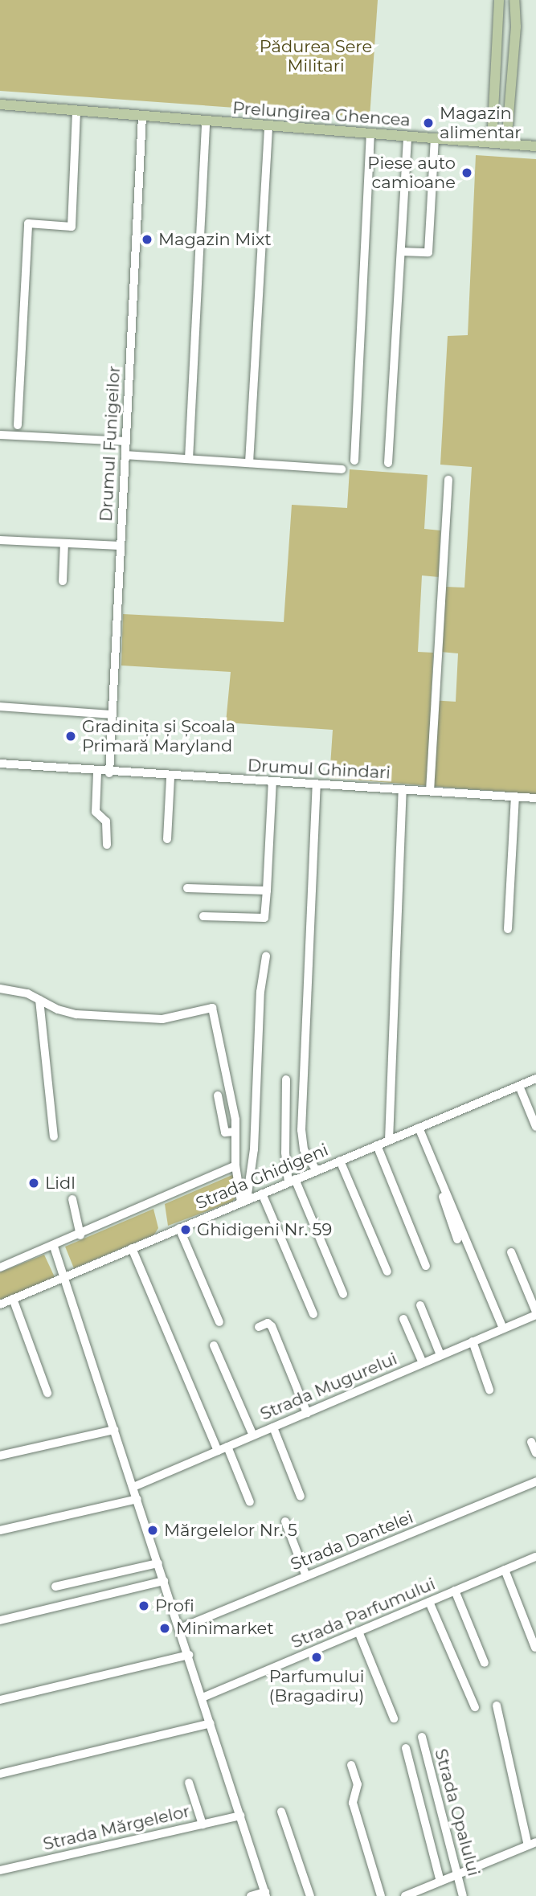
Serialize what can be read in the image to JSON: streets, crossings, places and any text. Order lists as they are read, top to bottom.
{
  "streets": {
    "main road": ["Prelungirea Ghencea"],
    "street": [
      "Drumul Funigeilor",
      "Drumul Ghindari",
      "Strada Ghidigeni",
      "Strada Mugurelui",
      "Strada Dantelei",
      "Strada Parfumului",
      "Strada Opalului",
      "Strada Mărgelelor"
    ]
  },
  "crossings": [
    ["Prelungirea Ghencea", "Drumul Funigeilor"],
    ["Drumul Funigeilor", "Drumul Ghindari"]
  ],
  "parks": ["Pădurea Sere Militari"],
  "places": [
    "Magazin alimentar",
    "Piese auto camioane",
    "Magazin Mixt",
    "Gradinița și Școala Primară Maryland",
    "Lidl",
    "Ghidigeni Nr. 59",
    "Mărgelelor Nr. 5",
    "Profi",
    "Minimarket",
    "Parfumului (Bragadiru)"
  ]
}
